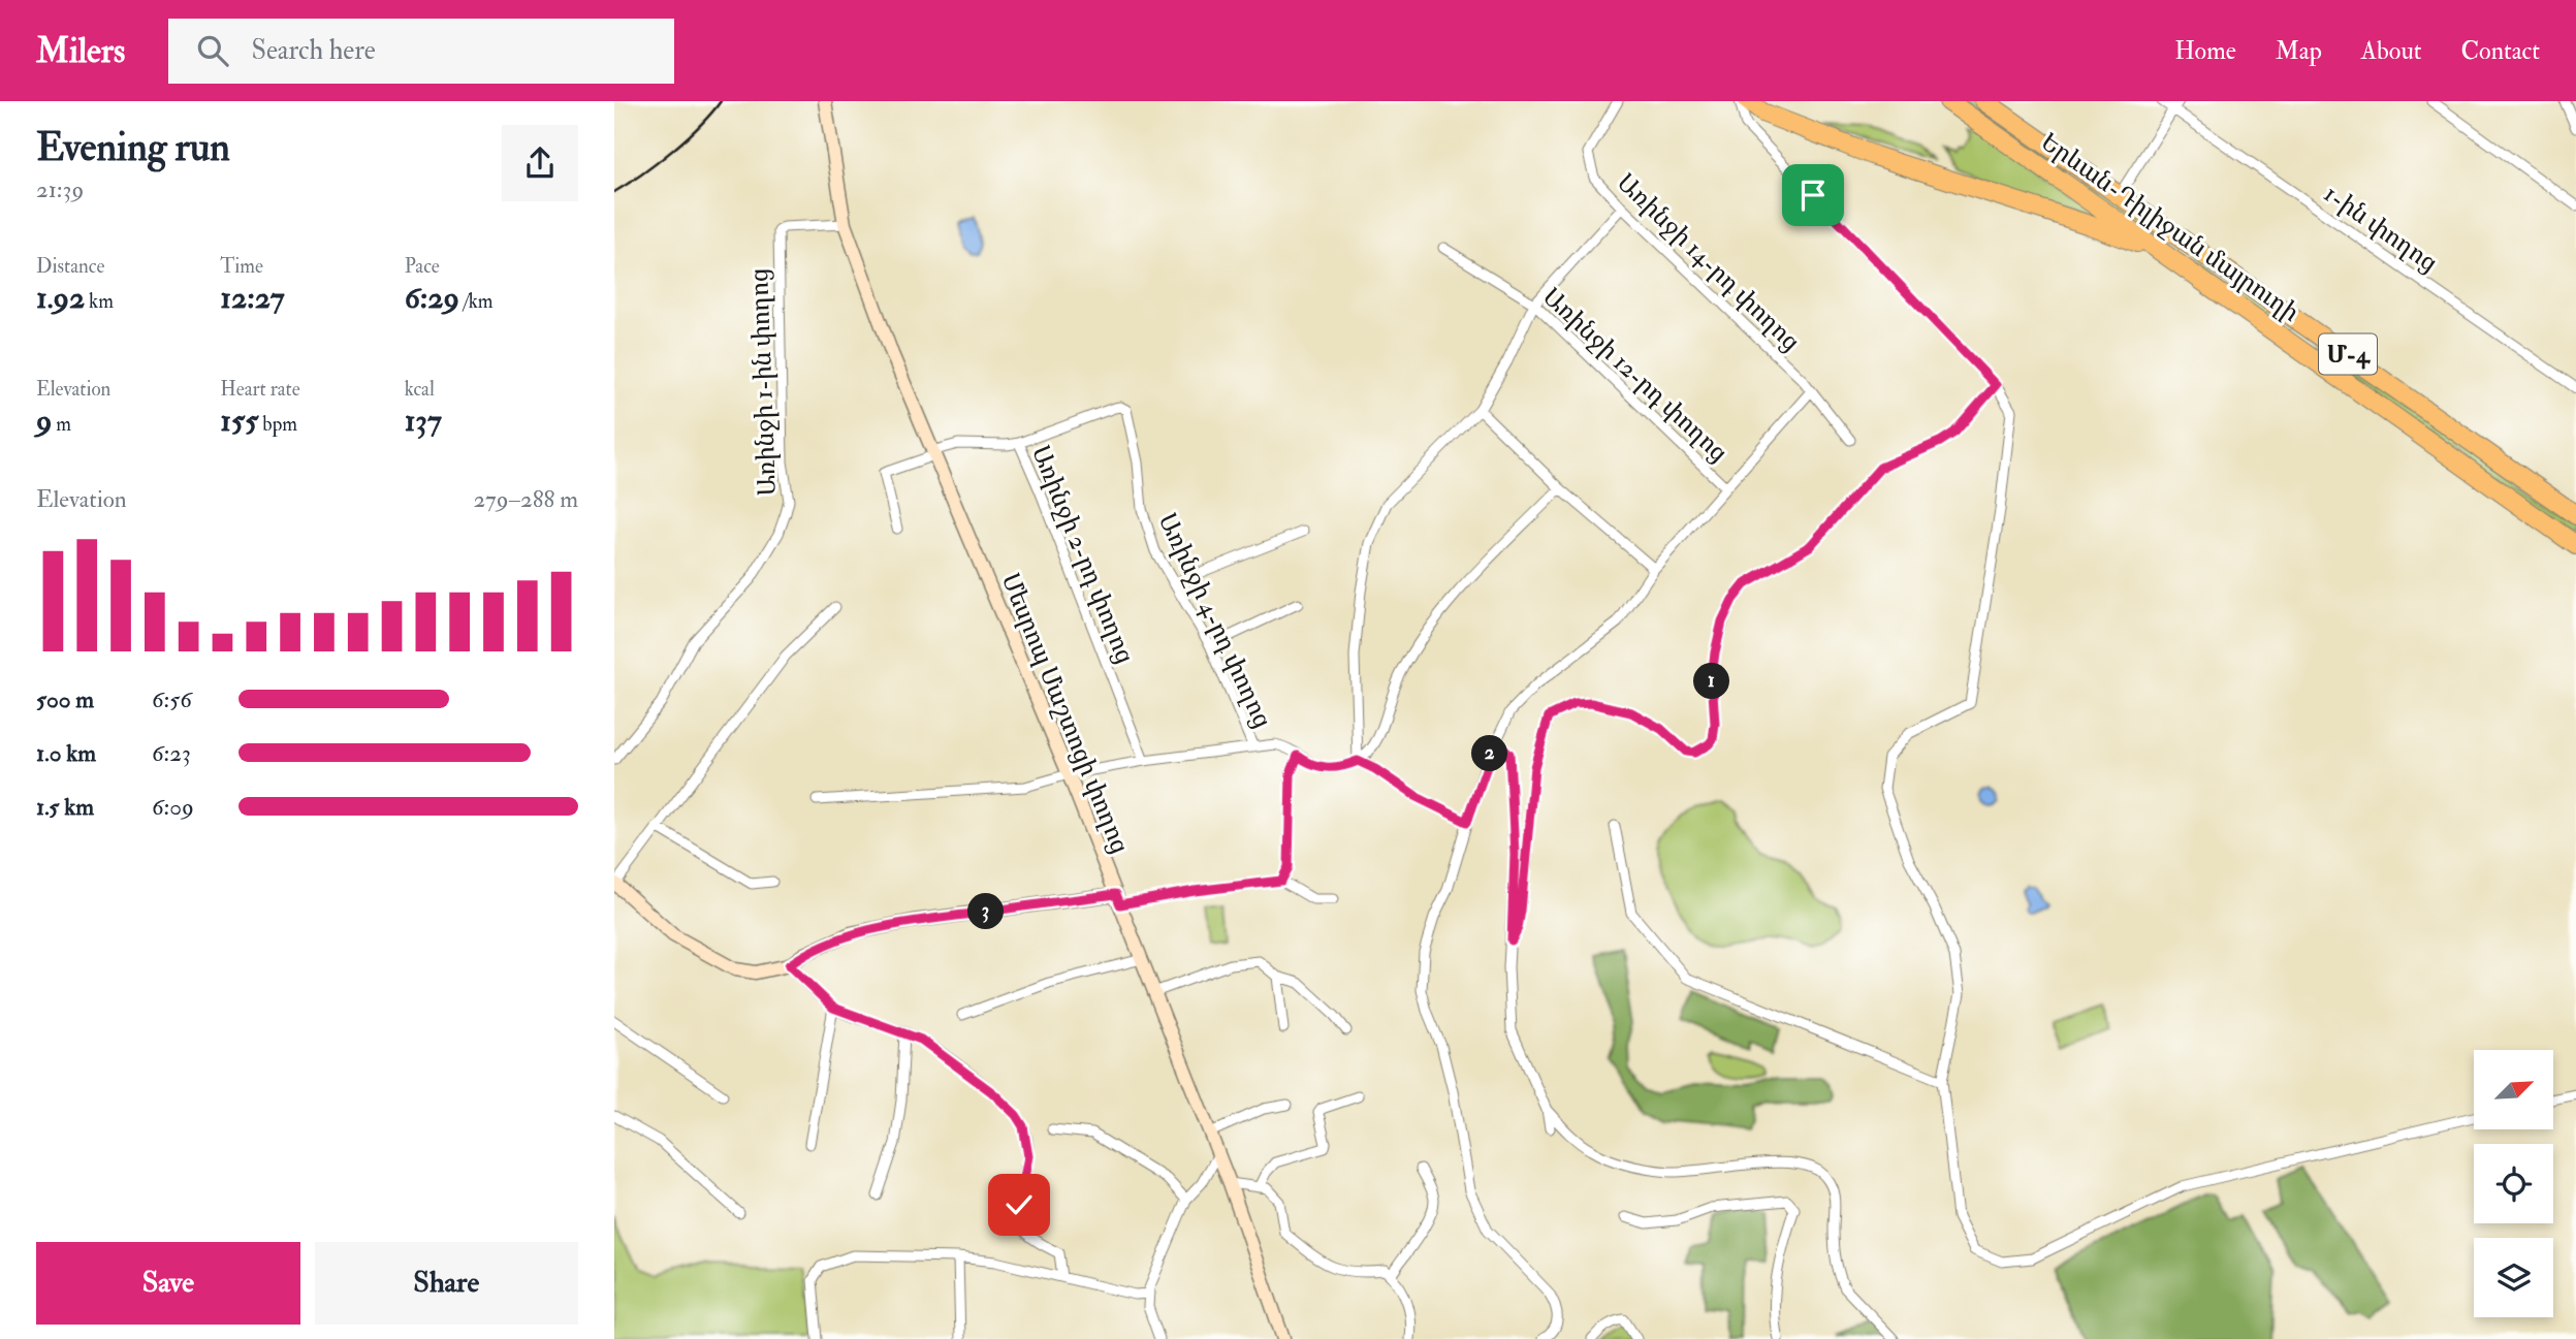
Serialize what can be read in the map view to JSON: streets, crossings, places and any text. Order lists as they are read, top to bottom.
{
  "streets": {
    "highway": ["Երևան-Դիլիջան մայրուղի", "Մ-4"],
    "street": [
      "1-ին փողոց",
      "Առինջի 14-րդ փողոց",
      "Առինջի 12-րդ փողոց",
      "Առինջի 1-ին փողոց",
      "Առինջի 2-րդ փողոց",
      "Առինջի 4-րդ փողոց",
      "Մեսրոպ Մաշտոցի փողոց"
    ]
  },
  "crossings": [
    ["Առինջի 1-ին փողոց", "Մեսրոպ Մաշտոցի փողոց"],
    ["Առինջի 2-րդ փողոց", "Առինջի 4-րդ փողոց"],
    ["Առինջի 2-րդ փողոց", "Մեսրոպ Մաշտոցի փողոց"]
  ],
  "north": "top right",
  "page": {
    "header": "Milers",
    "search": "Search here",
    "nav": [
      "Home",
      "Map",
      "About",
      "Contact"
    ],
    "heading": ["Evening run", "21:39"],
    "stats": [
      ["Distance", "1.92 km"],
      ["Time", "12:27"],
      ["Pace", "6:29 /km"],
      ["Elevation", "9 m"],
      ["Heart rate", "155 bpm"],
      ["kcal", "137"]
    ],
    "chart": ["Elevation", "279–288 m"],
    "pins": ["1", "2", "3"],
    "list": [
      {
        "name": "500 m",
        "note": "6:56"
      },
      {
        "name": "1.0 km",
        "note": "6:23"
      },
      {
        "name": "1.5 km",
        "note": "6:09"
      }
    ],
    "buttons": ["Save", "Share"]
  }
}
